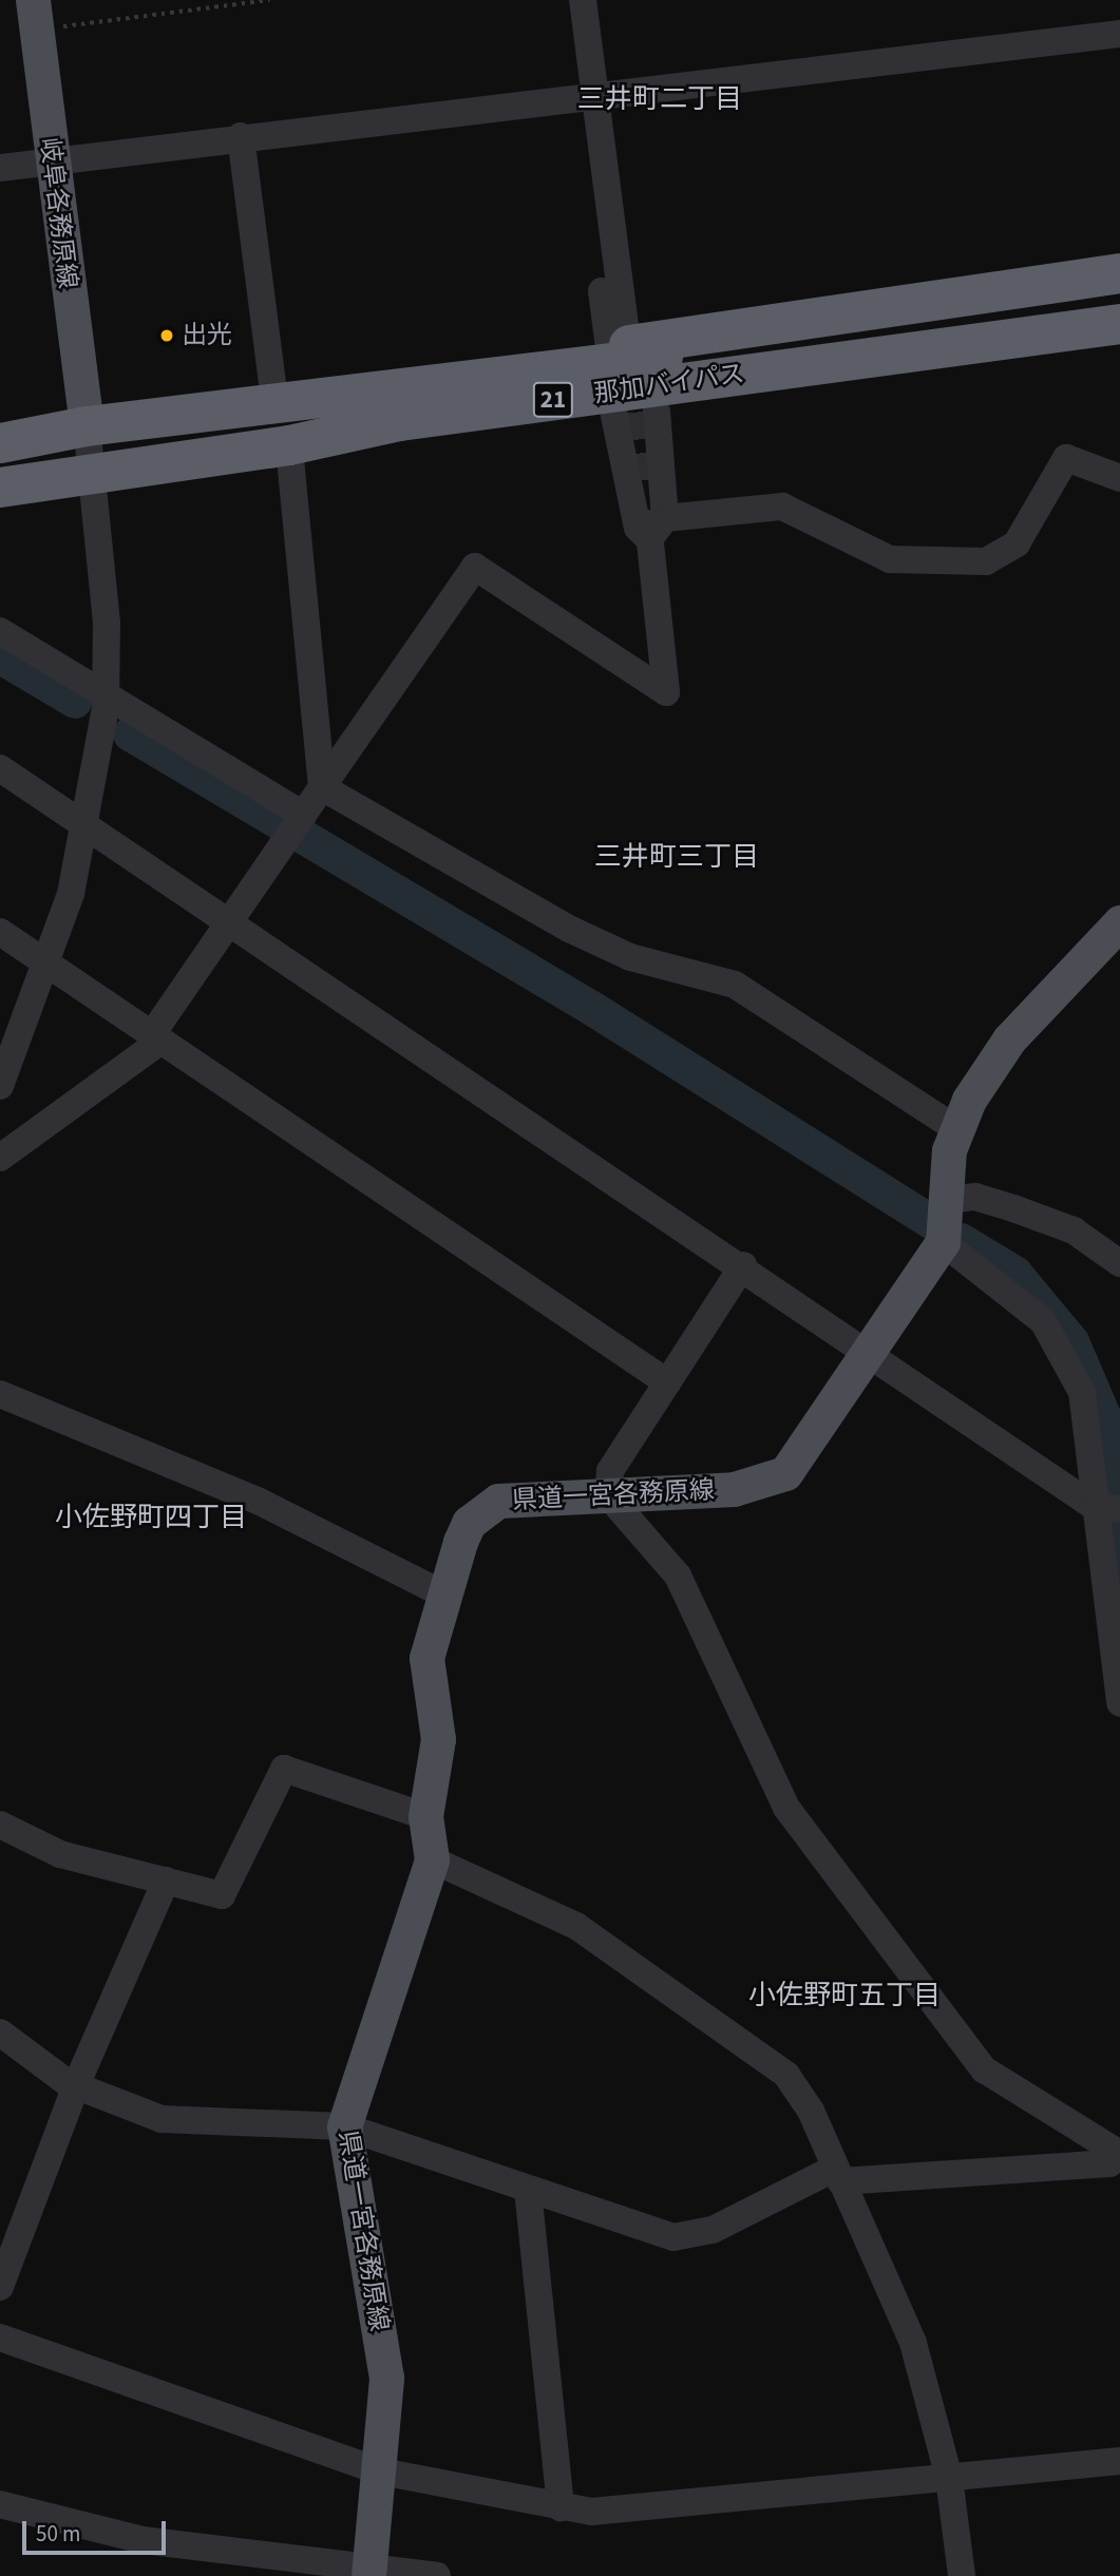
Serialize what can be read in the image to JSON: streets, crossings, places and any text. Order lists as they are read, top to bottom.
{
  "streets": {
    "highway": ["那加バイパス", "21"],
    "main road": ["岐阜各務原線", "県道一宮各務原線"]
  },
  "crossings": [
    ["岐阜各務原線", "那加バイパス"]
  ],
  "districts": [
    "三井町二丁目",
    "三井町三丁目",
    "小佐野町四丁目",
    "小佐野町五丁目"
  ],
  "places": ["出光"],
  "scale_bar": "50 m"
}
